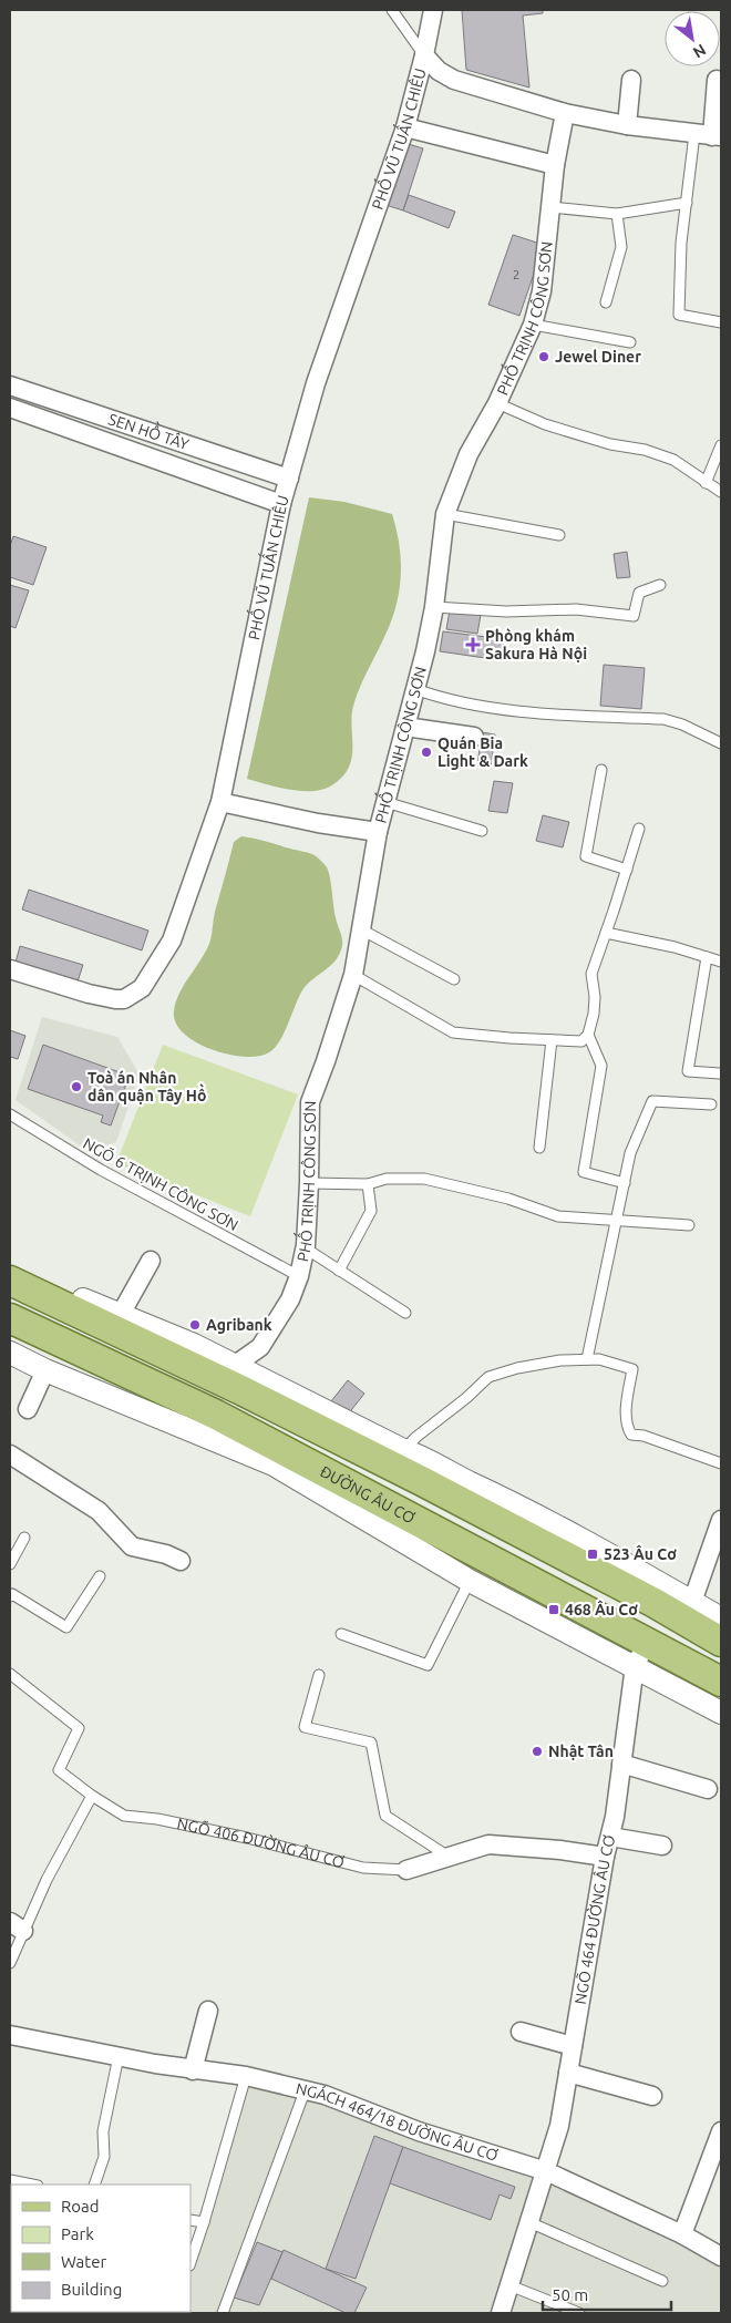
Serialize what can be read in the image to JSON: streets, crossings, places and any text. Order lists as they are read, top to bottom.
{
  "streets": {
    "main road": ["ĐƯỜNG ÂU CƠ"],
    "street": [
      "PHỐ VŨ TUẤN CHIÊU",
      "PHỐ TRỊNH CÔNG SƠN",
      "SEN HỒ TÂY",
      "NGÕ 406 ĐƯỜNG ÂU CƠ",
      "NGÕ 464 ĐƯỜNG ÂU CƠ",
      "NGÁCH 464/18 ĐƯỜNG ÂU CƠ"
    ],
    "lane": ["NGÕ 6 TRỊNH CÔNG SƠN"]
  },
  "crossings": [
    ["PHỐ VŨ TUẤN CHIÊU", "SEN HỒ TÂY"],
    ["PHỐ TRỊNH CÔNG SƠN", "NGÕ 6 TRỊNH CÔNG SƠN"],
    ["ĐƯỜNG ÂU CƠ", "NGÕ 464 ĐƯỜNG ÂU CƠ"],
    ["NGÕ 406 ĐƯỜNG ÂU CƠ", "NGÕ 464 ĐƯỜNG ÂU CƠ"],
    ["NGÕ 464 ĐƯỜNG ÂU CƠ", "NGÁCH 464/18 ĐƯỜNG ÂU CƠ"]
  ],
  "places": {
    "other": [
      "Jewel Diner",
      "Quán Bia Light & Dark",
      "Toà án Nhân dân quận Tây Hồ",
      "Agribank",
      "Nhật Tân"
    ],
    "health": ["Phòng khám Sakura Hà Nội"],
    "transit": ["523 Âu Cơ", "468 Âu Cơ"]
  },
  "house_numbers": ["2"],
  "legend": [
    "Road",
    "Park",
    "Water",
    "Building"
  ],
  "scale_bar": "50 m",
  "north": "bottom right"
}
